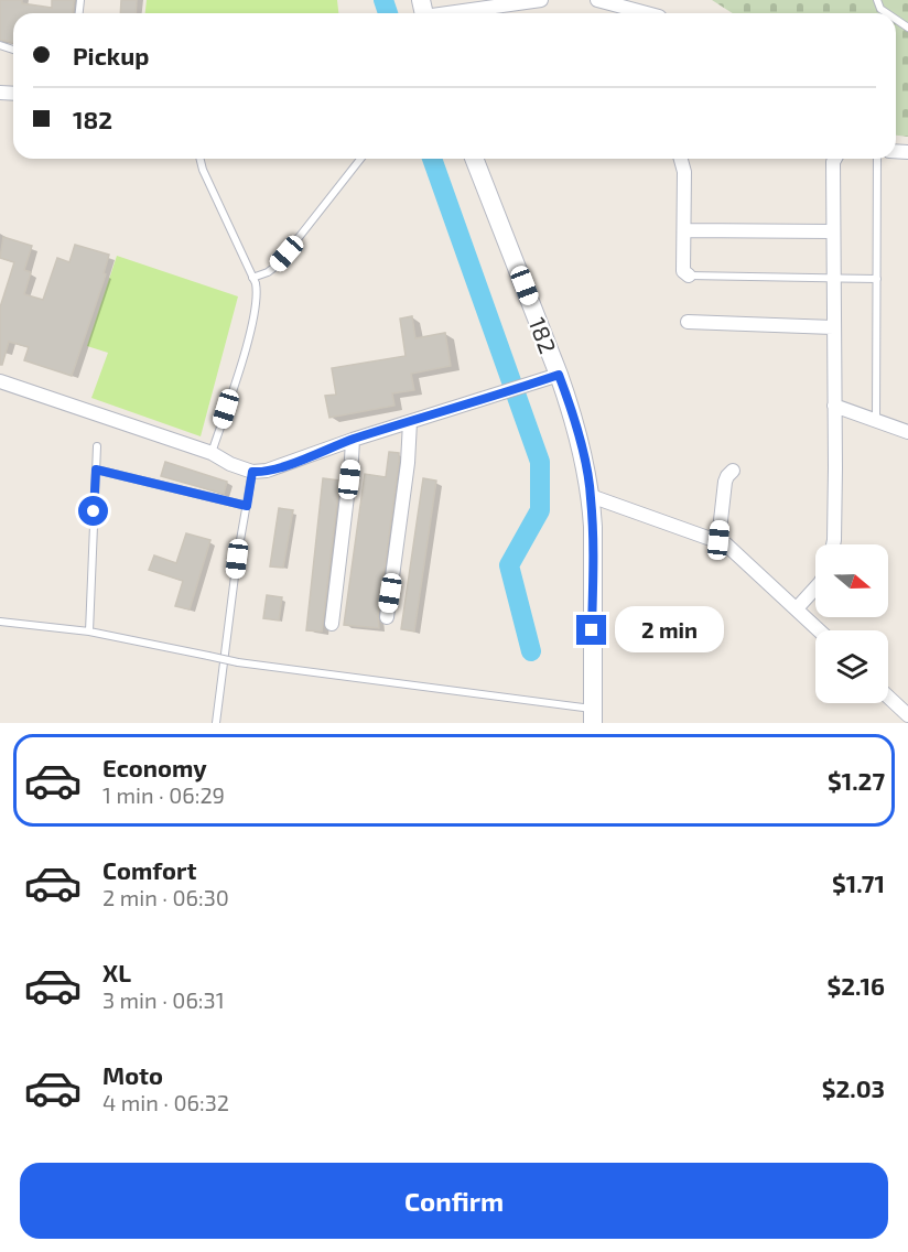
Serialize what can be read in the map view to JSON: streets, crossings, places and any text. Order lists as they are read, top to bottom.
{
  "streets": {
    "street": ["182"]
  },
  "north": "right",
  "page": {
    "banner": ["Pickup", "182"],
    "bubble": "2 min",
    "list": [
      {
        "name": "Economy",
        "note": "1 min · 06:29",
        "value": "$1.27"
      },
      {
        "name": "Comfort",
        "note": "2 min · 06:30",
        "value": "$1.71"
      },
      {
        "name": "XL",
        "note": "3 min · 06:31",
        "value": "$2.16"
      },
      {
        "name": "Moto",
        "note": "4 min · 06:32",
        "value": "$2.03"
      }
    ],
    "buttons": "Confirm"
  }
}
